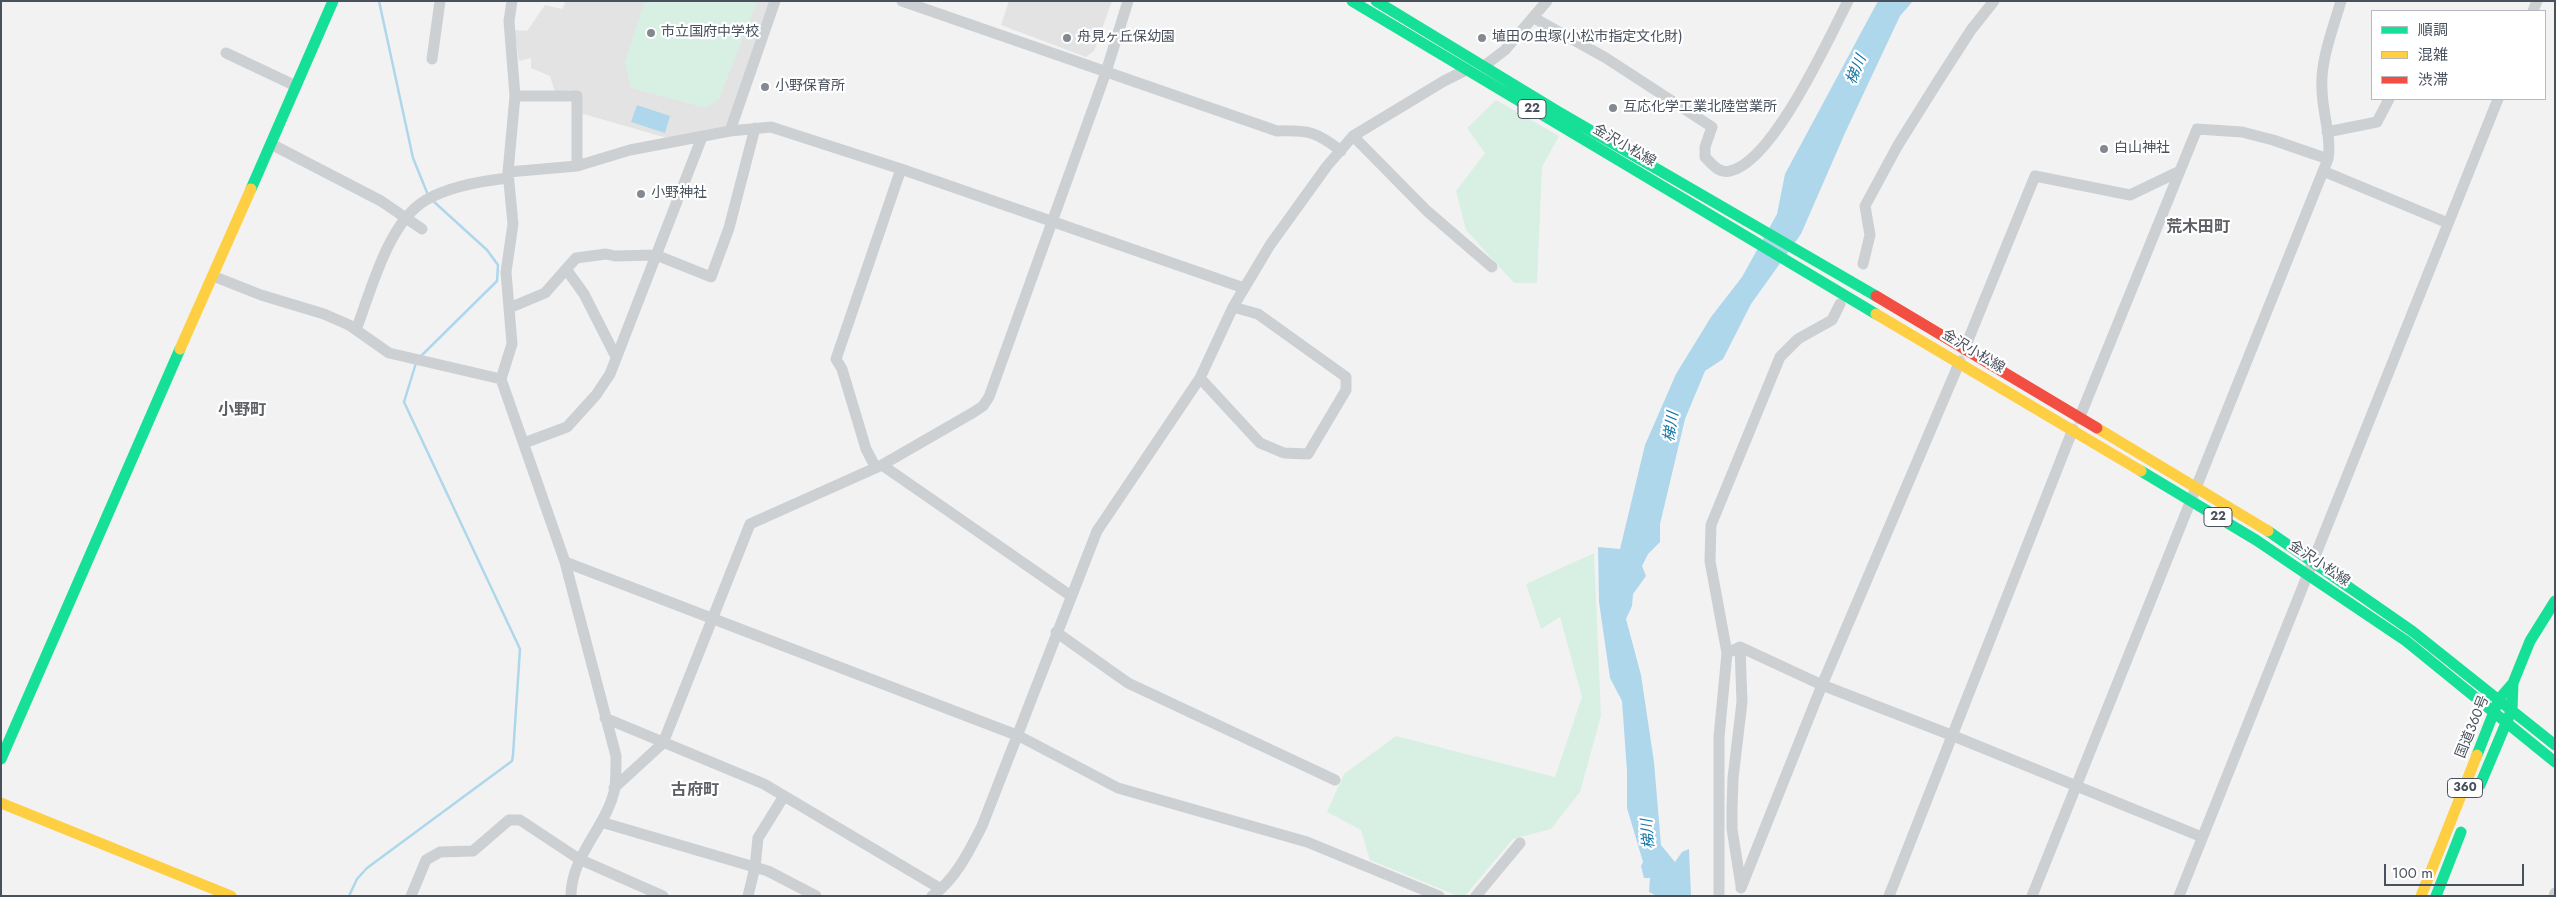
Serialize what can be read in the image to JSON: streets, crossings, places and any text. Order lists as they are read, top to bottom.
{
  "streets": {
    "main road": [
      "22",
      "金沢小松線",
      "国道360号",
      "360"
    ]
  },
  "crossings": [
    ["金沢小松線", "国道360号"]
  ],
  "districts": ["荒木田町", "小野町", "古府町"],
  "water": ["梯川"],
  "places": [
    "市立国府中学校",
    "舟見ヶ丘保幼園",
    "埴田の虫塚(小松市指定文化財)",
    "小野保育所",
    "互応化学工業北陸営業所",
    "白山神社",
    "小野神社"
  ],
  "legend": ["順調", "混雑", "渋滞"],
  "scale_bar": "100 m"
}
